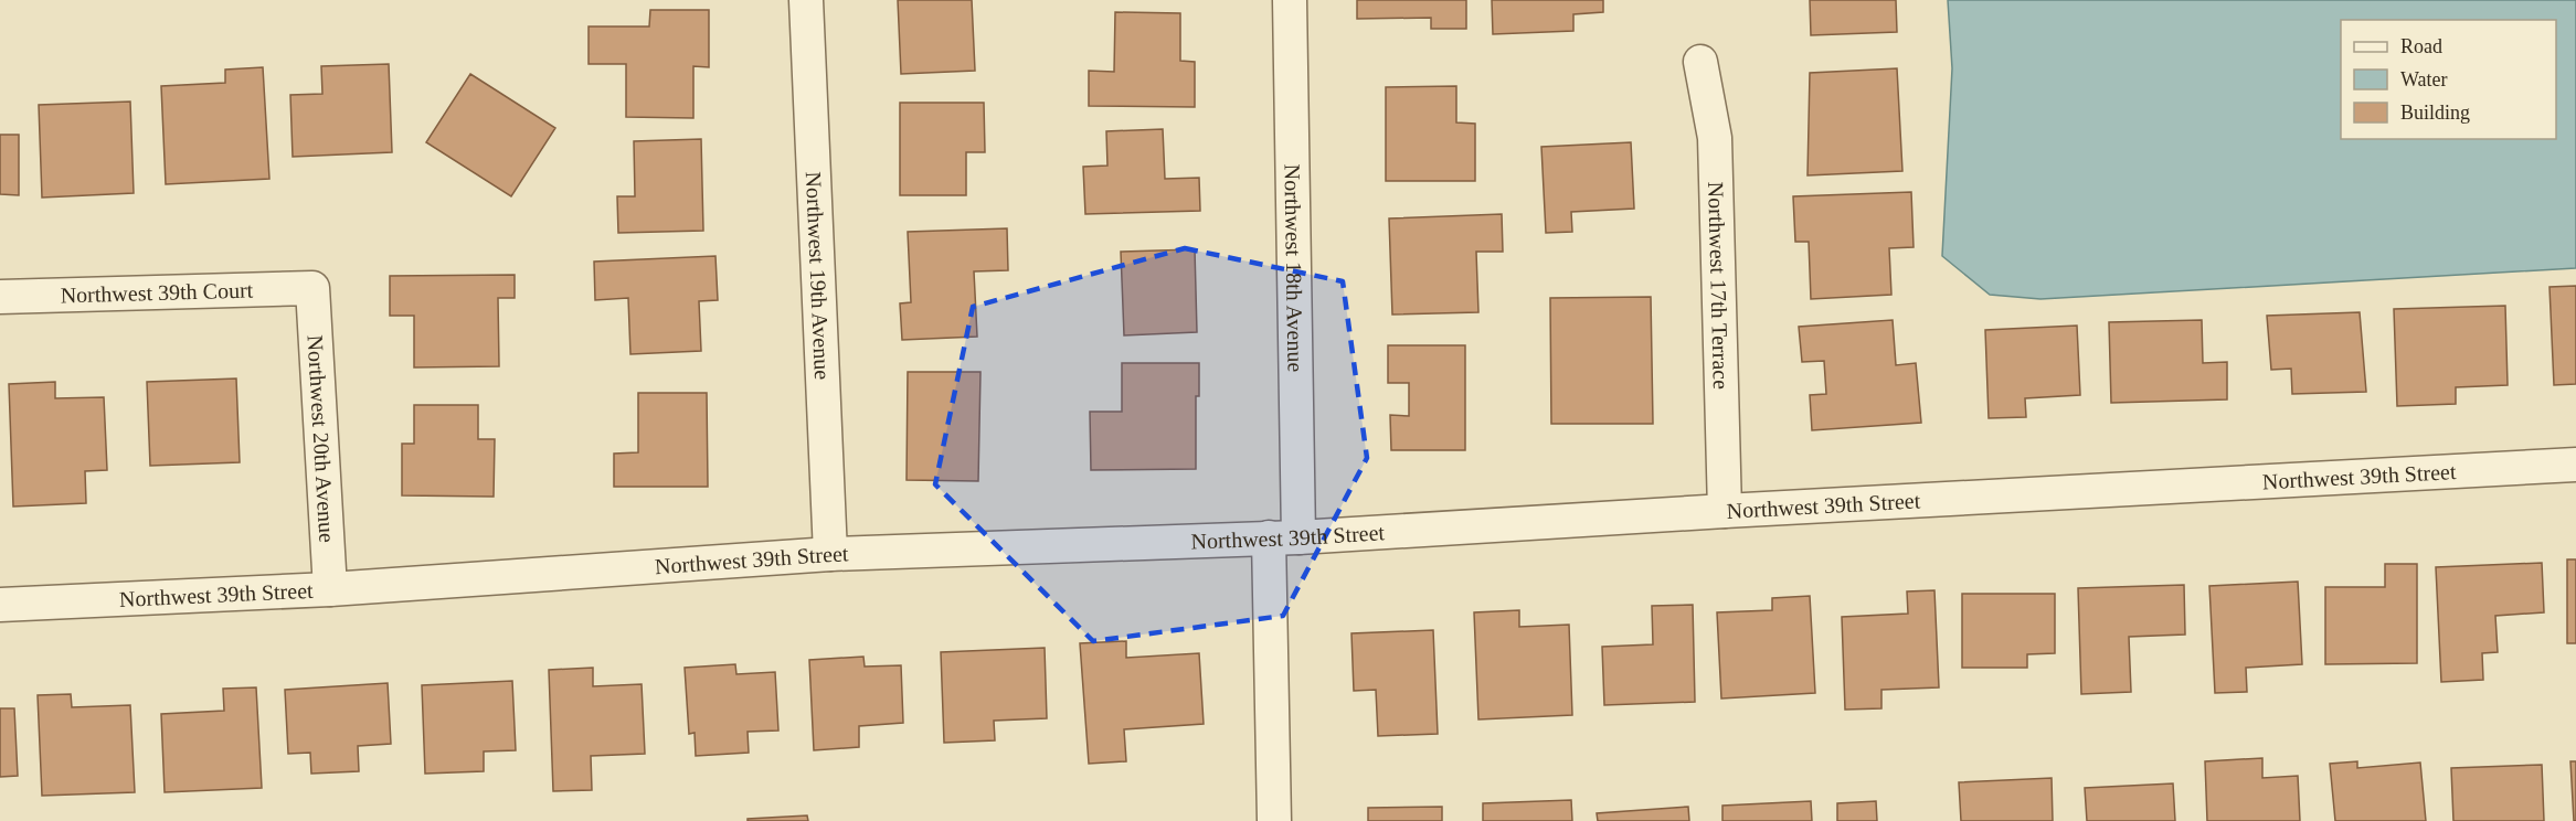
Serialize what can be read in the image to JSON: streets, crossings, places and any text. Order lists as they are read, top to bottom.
{
  "streets": {
    "street": [
      "Northwest 18th Avenue",
      "Northwest 19th Avenue",
      "Northwest 17th Terrace",
      "Northwest 39th Court",
      "Northwest 20th Avenue",
      "Northwest 39th Street"
    ]
  },
  "crossings": [
    ["Northwest 18th Avenue", "Northwest 39th Street"],
    ["Northwest 19th Avenue", "Northwest 39th Street"],
    ["Northwest 17th Terrace", "Northwest 39th Street"],
    ["Northwest 39th Court", "Northwest 20th Avenue"],
    ["Northwest 20th Avenue", "Northwest 39th Street"]
  ],
  "legend": ["Road", "Water", "Building"]
}
